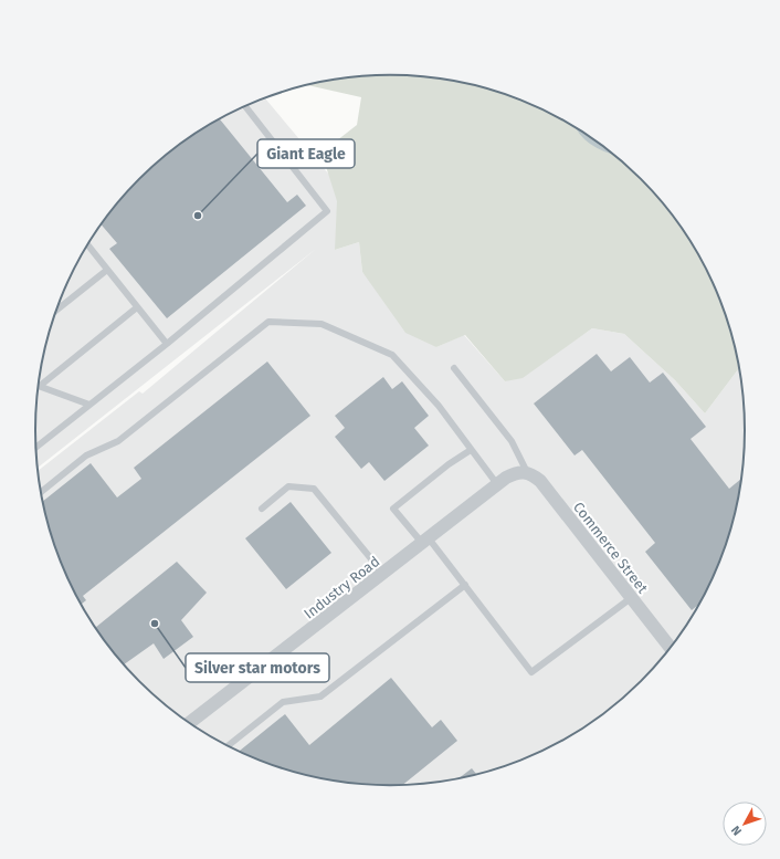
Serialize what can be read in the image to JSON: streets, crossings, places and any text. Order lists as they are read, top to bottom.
{
  "streets": {
    "street": ["Commerce Street", "Industry Road"]
  },
  "crossings": [
    ["Commerce Street", "Industry Road"]
  ],
  "places": ["Giant Eagle", "Silver star motors"],
  "north": "bottom left"
}
